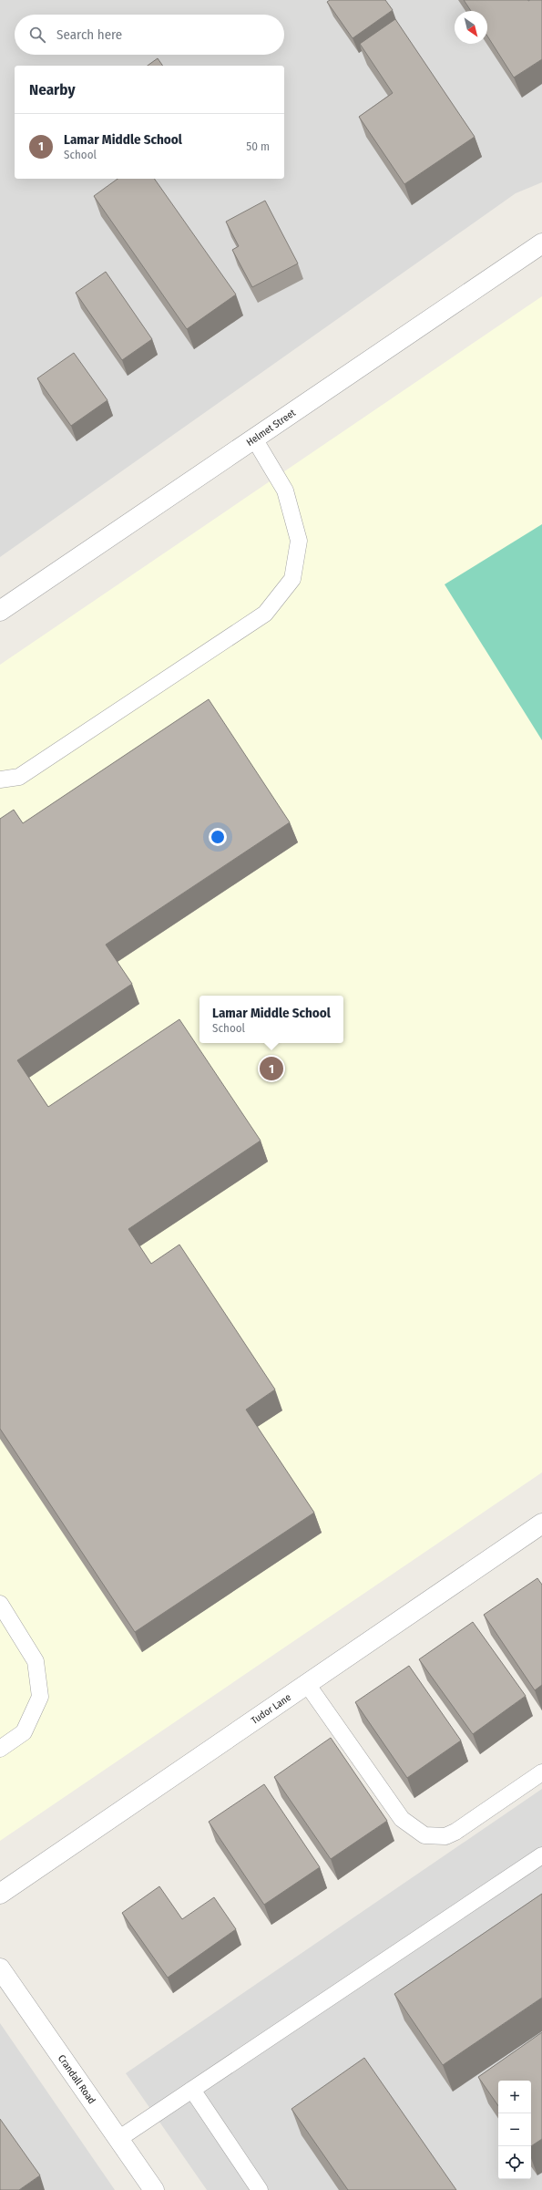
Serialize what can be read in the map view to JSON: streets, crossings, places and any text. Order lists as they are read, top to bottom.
{
  "streets": {
    "street": ["Helmet Street", "Tudor Lane", "Crandall Road"]
  },
  "north": "bottom right",
  "page": {
    "search": "Search here",
    "heading": "Nearby",
    "list": [
      {
        "mark": "1",
        "name": "Lamar Middle School",
        "note": "School",
        "value": "50 m"
      }
    ],
    "popup": ["Lamar Middle School", "School"],
    "pins": "1",
    "map_buttons": ["+", "−"]
  }
}
